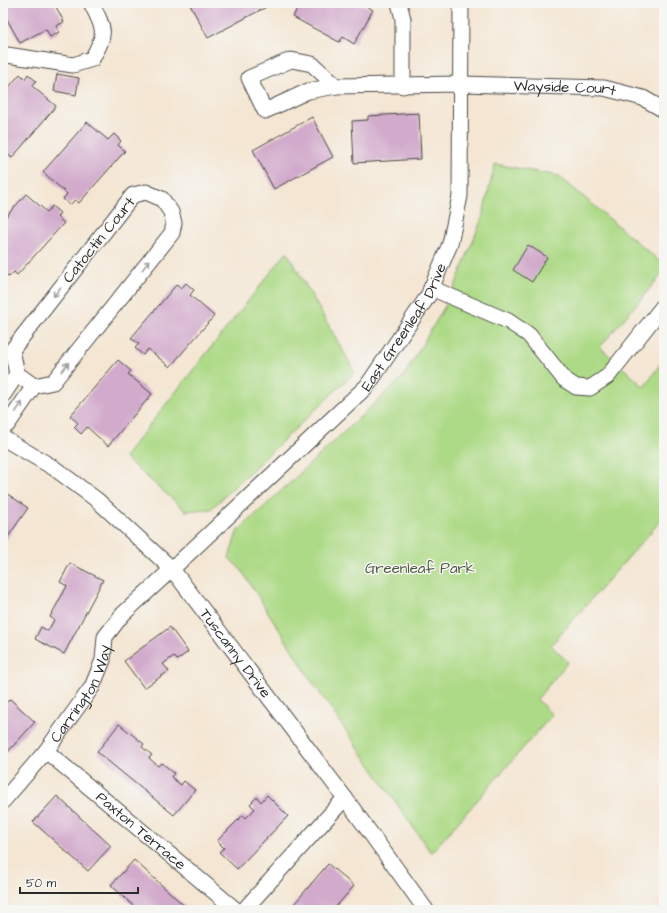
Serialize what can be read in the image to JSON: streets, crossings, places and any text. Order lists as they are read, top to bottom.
{
  "streets": {
    "street": [
      "Wayside Court",
      "Catoctin Court",
      "East Greenleaf Drive",
      "Tuscanny Drive",
      "Carrington Way",
      "Paxton Terrace"
    ]
  },
  "crossings": [
    ["Wayside Court", "East Greenleaf Drive"],
    ["East Greenleaf Drive", "Tuscanny Drive"],
    ["East Greenleaf Drive", "Carrington Way"],
    ["Tuscanny Drive", "Carrington Way"],
    ["Carrington Way", "Paxton Terrace"]
  ],
  "parks": ["Greenleaf Park"],
  "scale_bar": "50 m"
}
